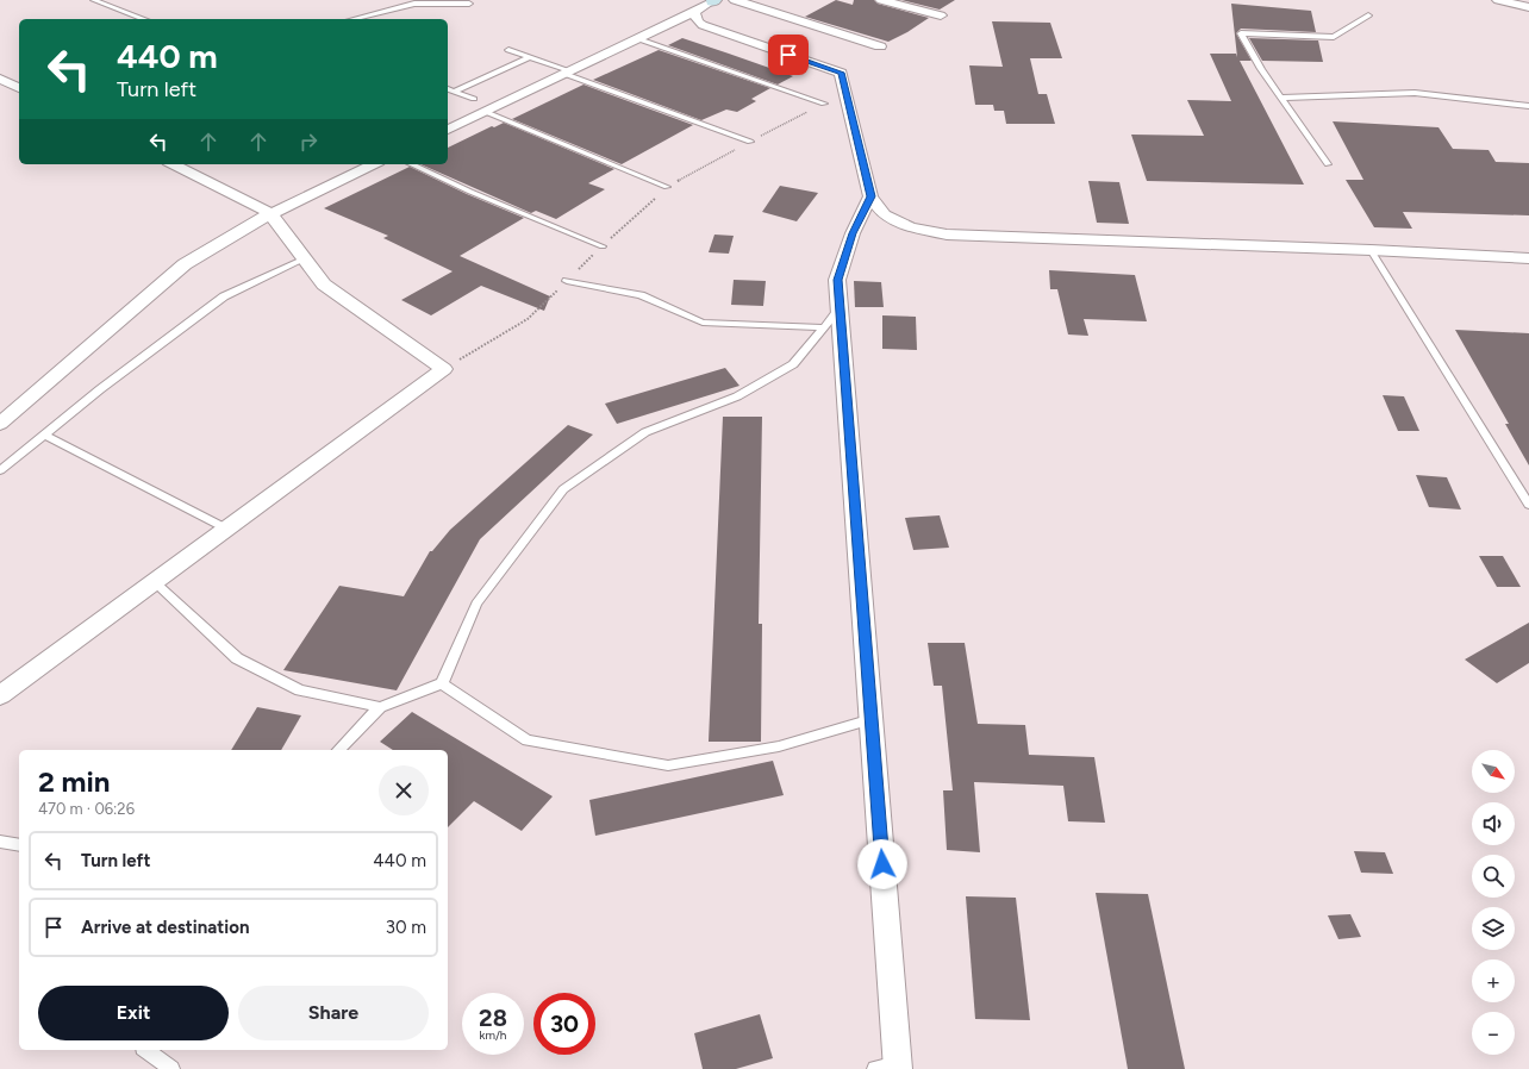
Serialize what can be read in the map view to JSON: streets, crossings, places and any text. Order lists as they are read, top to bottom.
{
  "north": "bottom right",
  "page": {
    "turn": ["440 m", "Turn left"],
    "map_buttons": ["+", "−"],
    "heading": ["2 min", "470 m · 06:26"],
    "list": [
      {
        "name": "Turn left",
        "value": "440 m"
      },
      {
        "name": "Arrive at destination",
        "value": "30 m"
      }
    ],
    "buttons": ["Exit", "Share"],
    "speed": "28 km/h",
    "limit": "30"
  }
}
